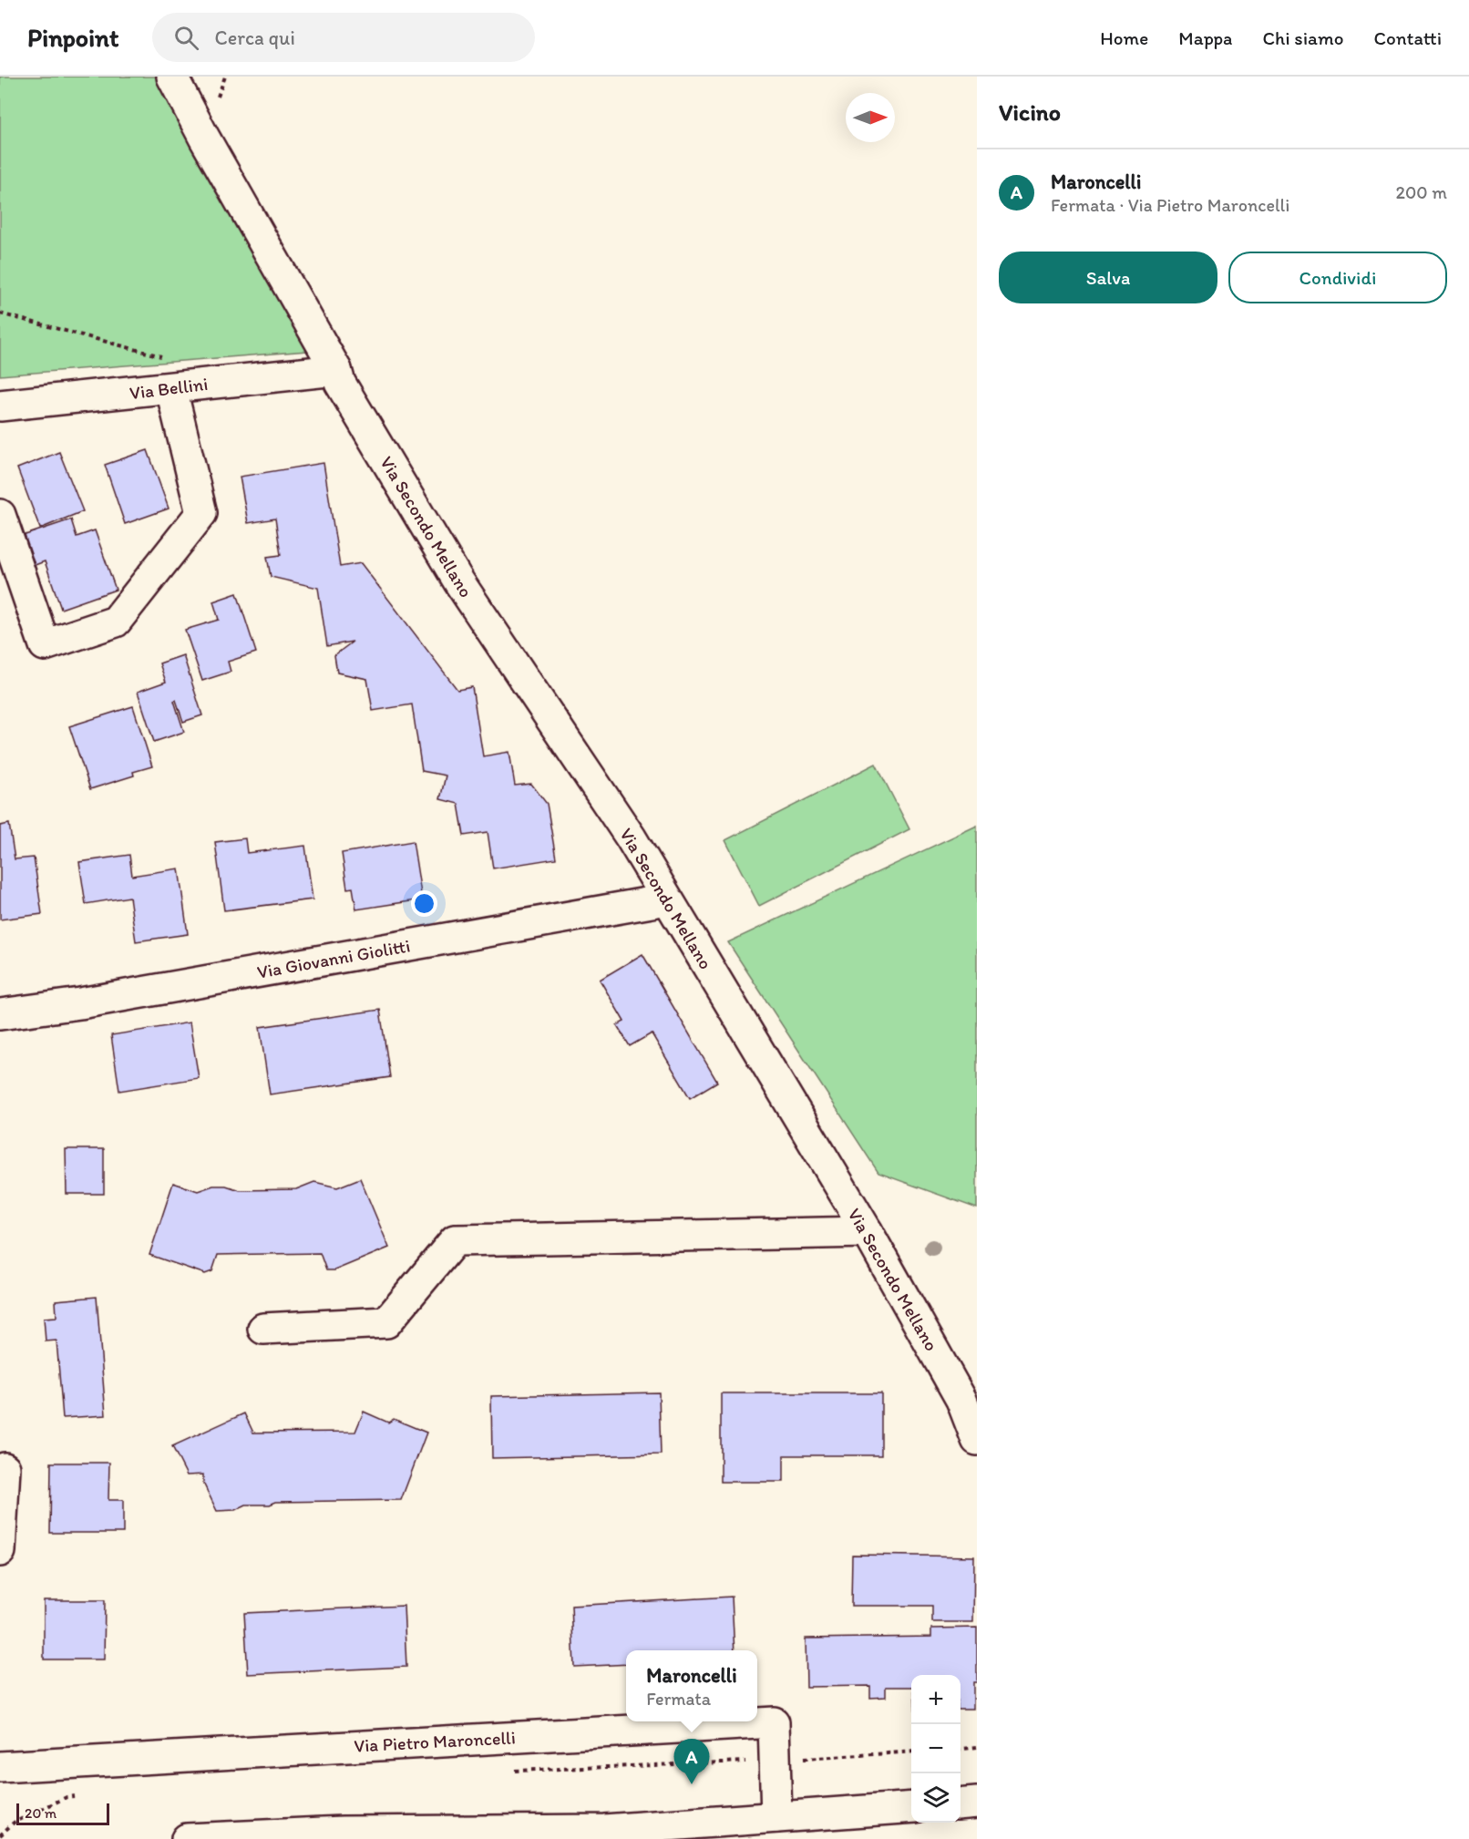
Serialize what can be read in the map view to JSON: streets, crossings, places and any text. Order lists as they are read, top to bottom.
{
  "streets": {
    "street": [
      "Via Bellini",
      "Via Secondo Mellano",
      "Via Giovanni Giolitti",
      "Via Pietro Maroncelli"
    ]
  },
  "crossings": [
    ["Via Bellini", "Via Secondo Mellano"],
    ["Via Secondo Mellano", "Via Giovanni Giolitti"]
  ],
  "scale_bar": "20 m",
  "north": "right",
  "page": {
    "header": "Pinpoint",
    "search": "Cerca qui",
    "nav": [
      "Home",
      "Mappa",
      "Chi siamo",
      "Contatti"
    ],
    "heading": "Vicino",
    "list": [
      {
        "mark": "A",
        "name": "Maroncelli",
        "note": "Fermata · Via Pietro Maroncelli",
        "value": "200 m"
      }
    ],
    "buttons": ["Salva", "Condividi"],
    "popup": ["Maroncelli", "Fermata"],
    "map_buttons": ["+", "−"],
    "pins": "A",
    "scale": "20 m"
  }
}
